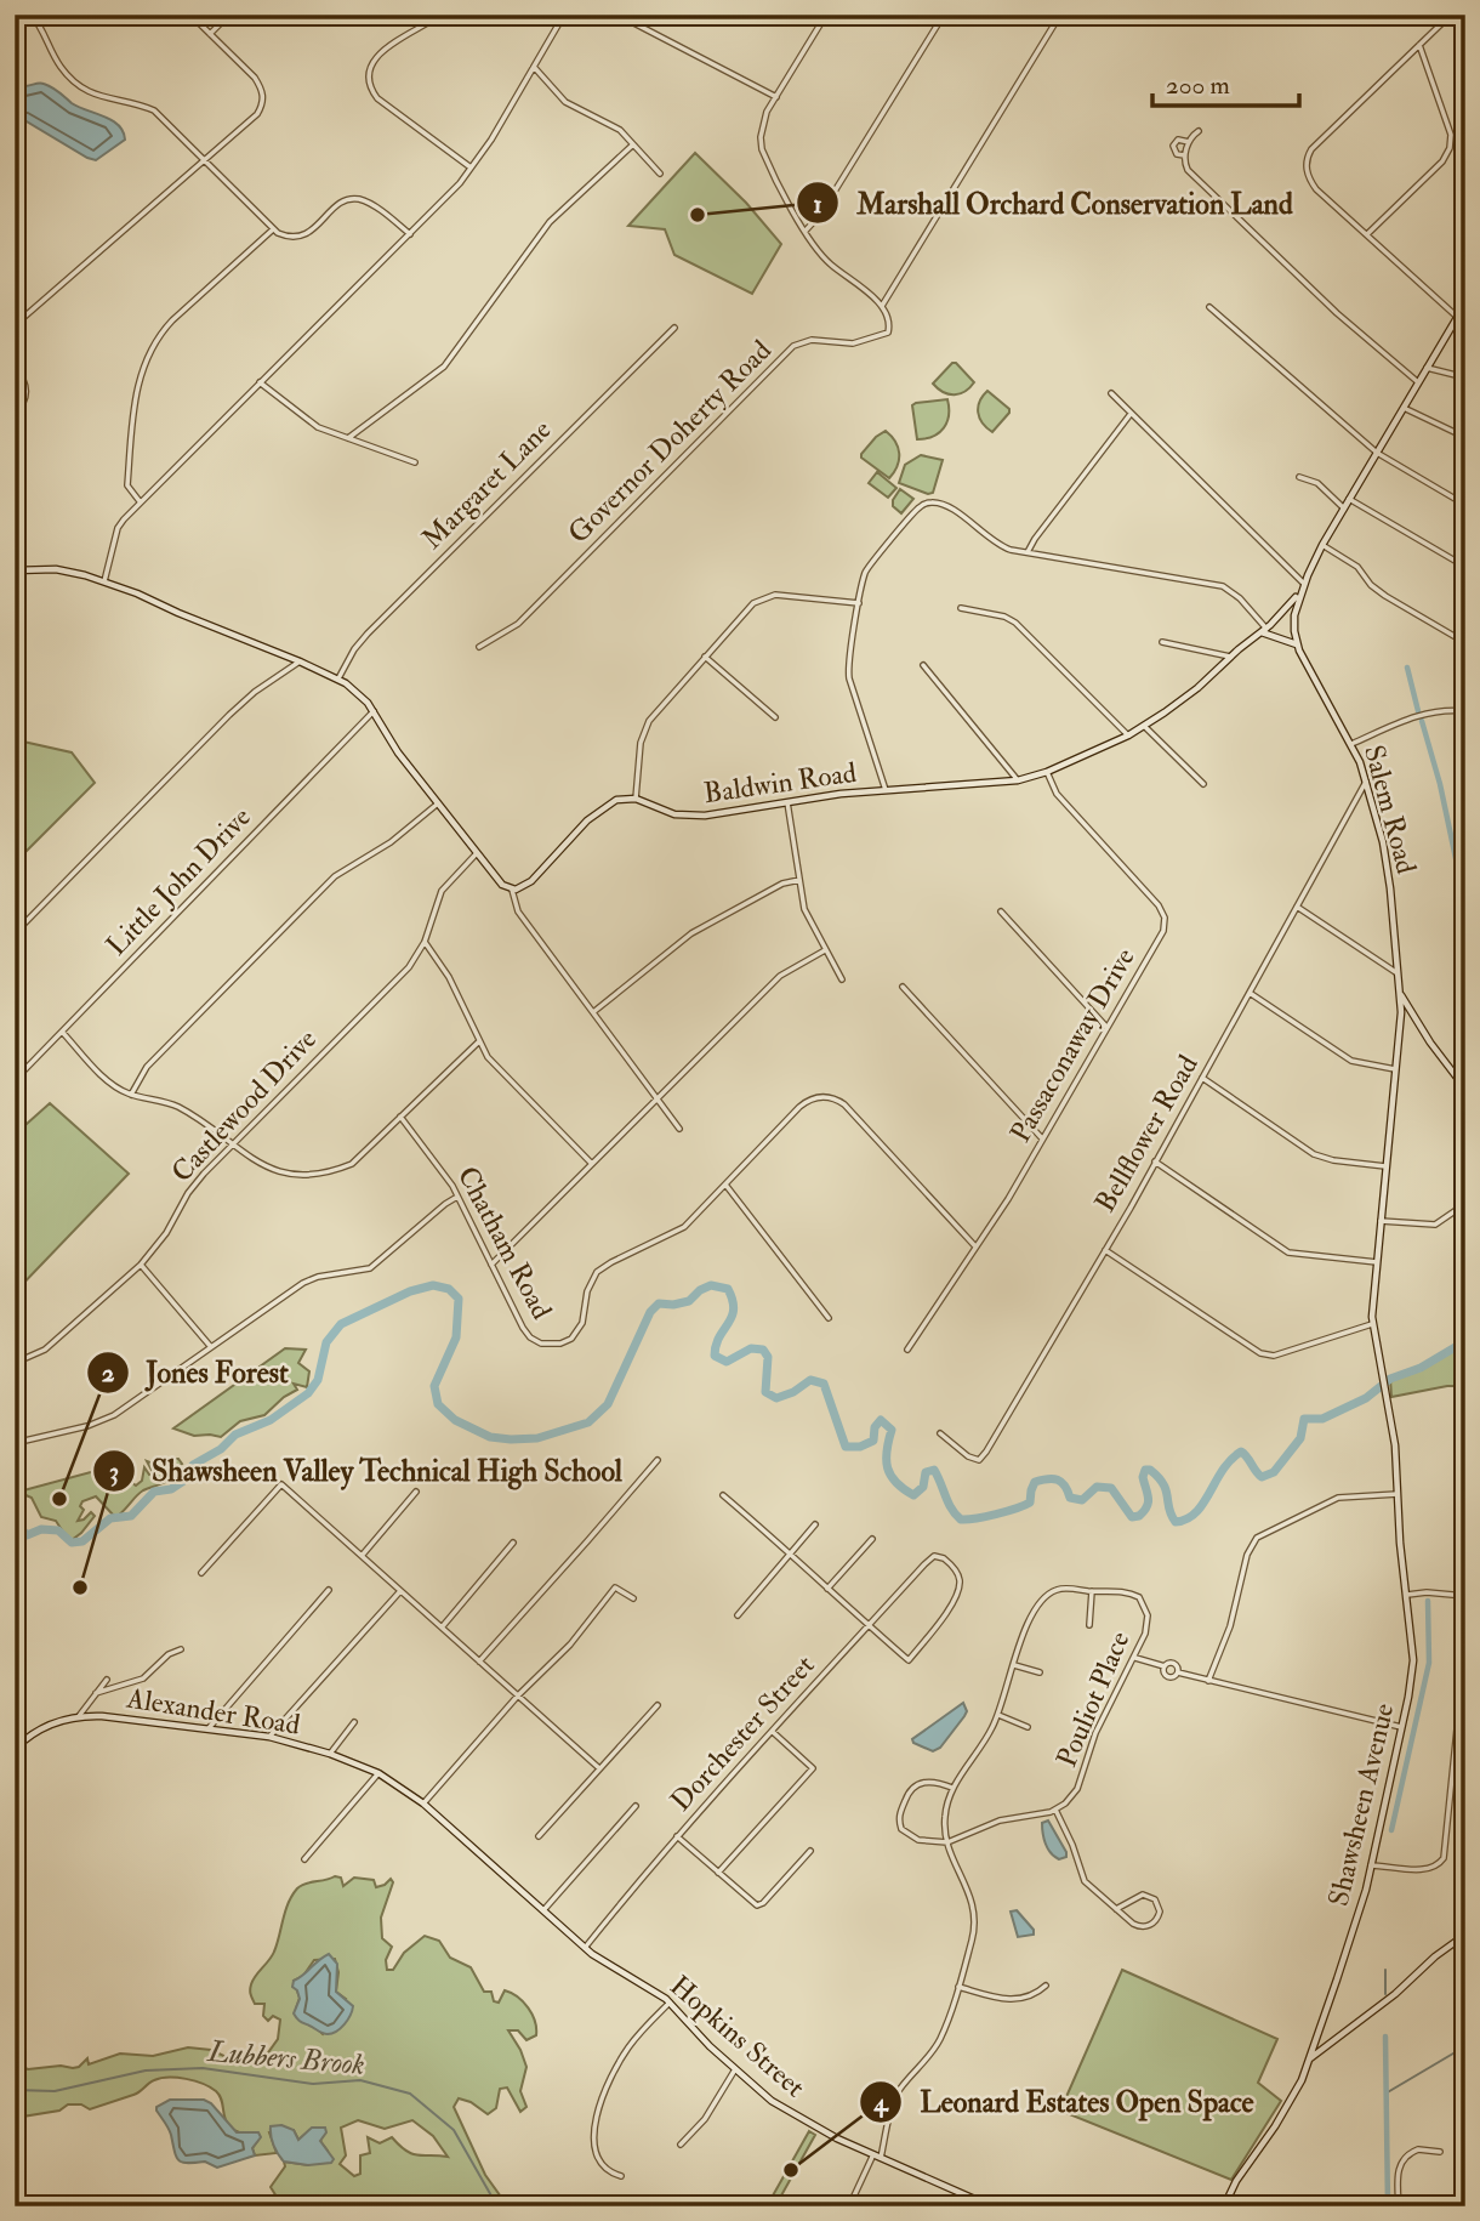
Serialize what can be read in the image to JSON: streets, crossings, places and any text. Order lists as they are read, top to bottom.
{
  "streets": {
    "street": [
      "Governor Doherty Road",
      "Margaret Lane",
      "Baldwin Road",
      "Salem Road",
      "Little John Drive",
      "Passaconaway Drive",
      "Castlewood Drive",
      "Bellflower Road",
      "Chatham Road",
      "Pouliot Place",
      "Alexander Road",
      "Dorchester Street",
      "Shawsheen Avenue",
      "Hopkins Street"
    ]
  },
  "crossings": [
    ["Baldwin Road", "Passaconaway Drive"],
    ["Salem Road", "Bellflower Road"],
    ["Salem Road", "Shawsheen Avenue"],
    ["Passaconaway Drive", "Chatham Road"],
    ["Alexander Road", "Dorchester Street"],
    ["Alexander Road", "Hopkins Street"]
  ],
  "water": ["Lubbers Brook"],
  "places": [
    "Marshall Orchard Conservation Land",
    "Jones Forest",
    "Shawsheen Valley Technical High School",
    "Leonard Estates Open Space"
  ],
  "scale_bar": "200 m"
}
